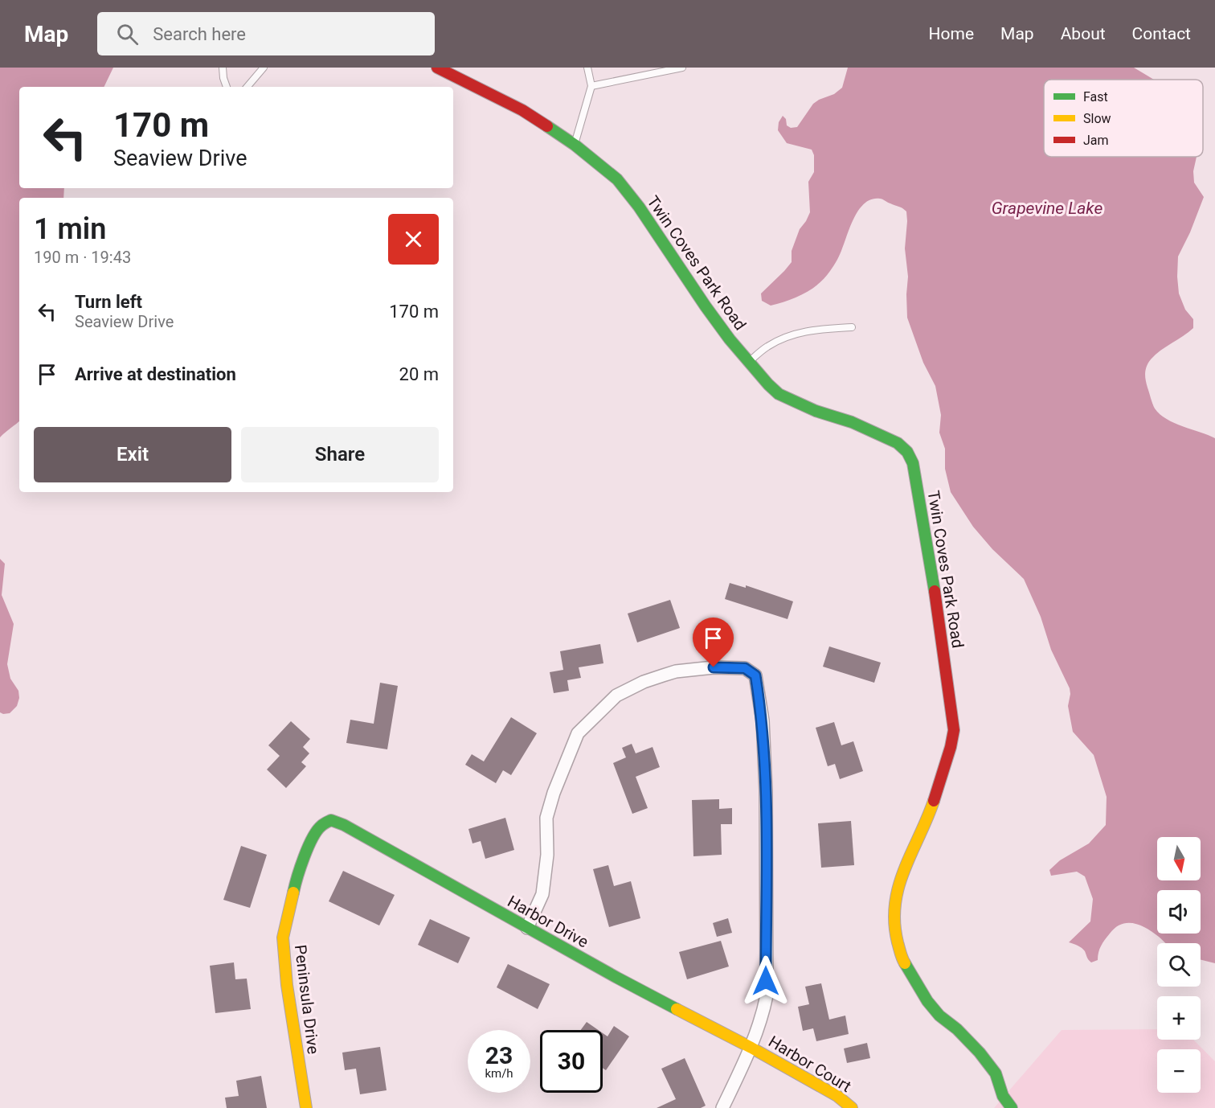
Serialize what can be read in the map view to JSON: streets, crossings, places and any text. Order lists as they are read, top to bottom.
{
  "streets": {
    "street": [
      "Twin Coves Park Road",
      "Harbor Drive",
      "Peninsula Drive",
      "Harbor Court"
    ]
  },
  "crossings": [
    ["Harbor Drive", "Peninsula Drive"],
    ["Harbor Drive", "Harbor Court"]
  ],
  "water": ["Grapevine Lake"],
  "legend": ["Fast", "Slow", "Jam"],
  "north": "bottom",
  "page": {
    "header": "Map",
    "search": "Search here",
    "nav": [
      "Home",
      "Map",
      "About",
      "Contact"
    ],
    "turn": ["170 m", "Seaview Drive"],
    "heading": ["1 min", "190 m · 19:43"],
    "list": [
      {
        "name": "Turn left",
        "note": "Seaview Drive",
        "value": "170 m"
      },
      {
        "name": "Arrive at destination",
        "value": "20 m"
      }
    ],
    "buttons": ["Exit", "Share"],
    "map_buttons": ["+", "−"],
    "speed": "23 km/h",
    "limit": "30"
  }
}
